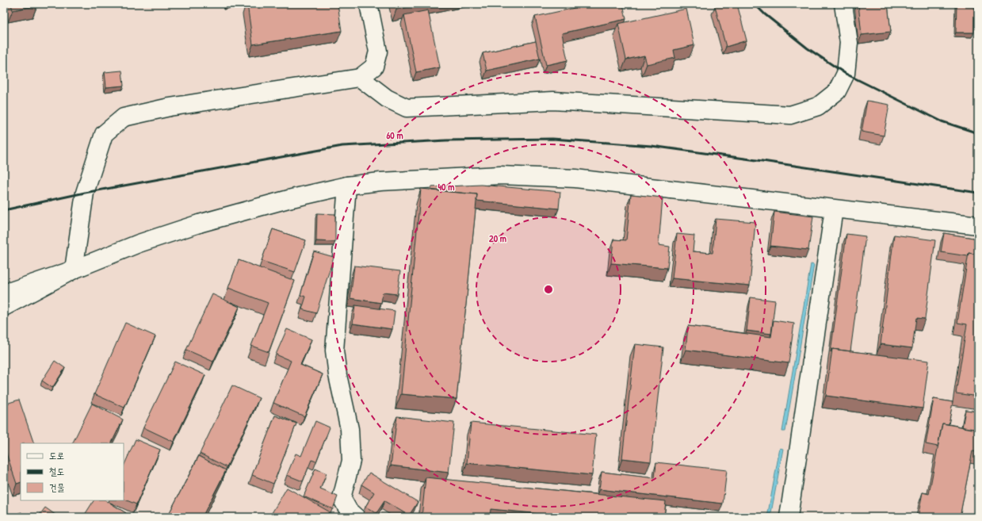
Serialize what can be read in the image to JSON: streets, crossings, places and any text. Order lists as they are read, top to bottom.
{
  "legend": ["도로", "철도", "건물"],
  "rings": ["60 m", "40 m", "20 m"]
}
